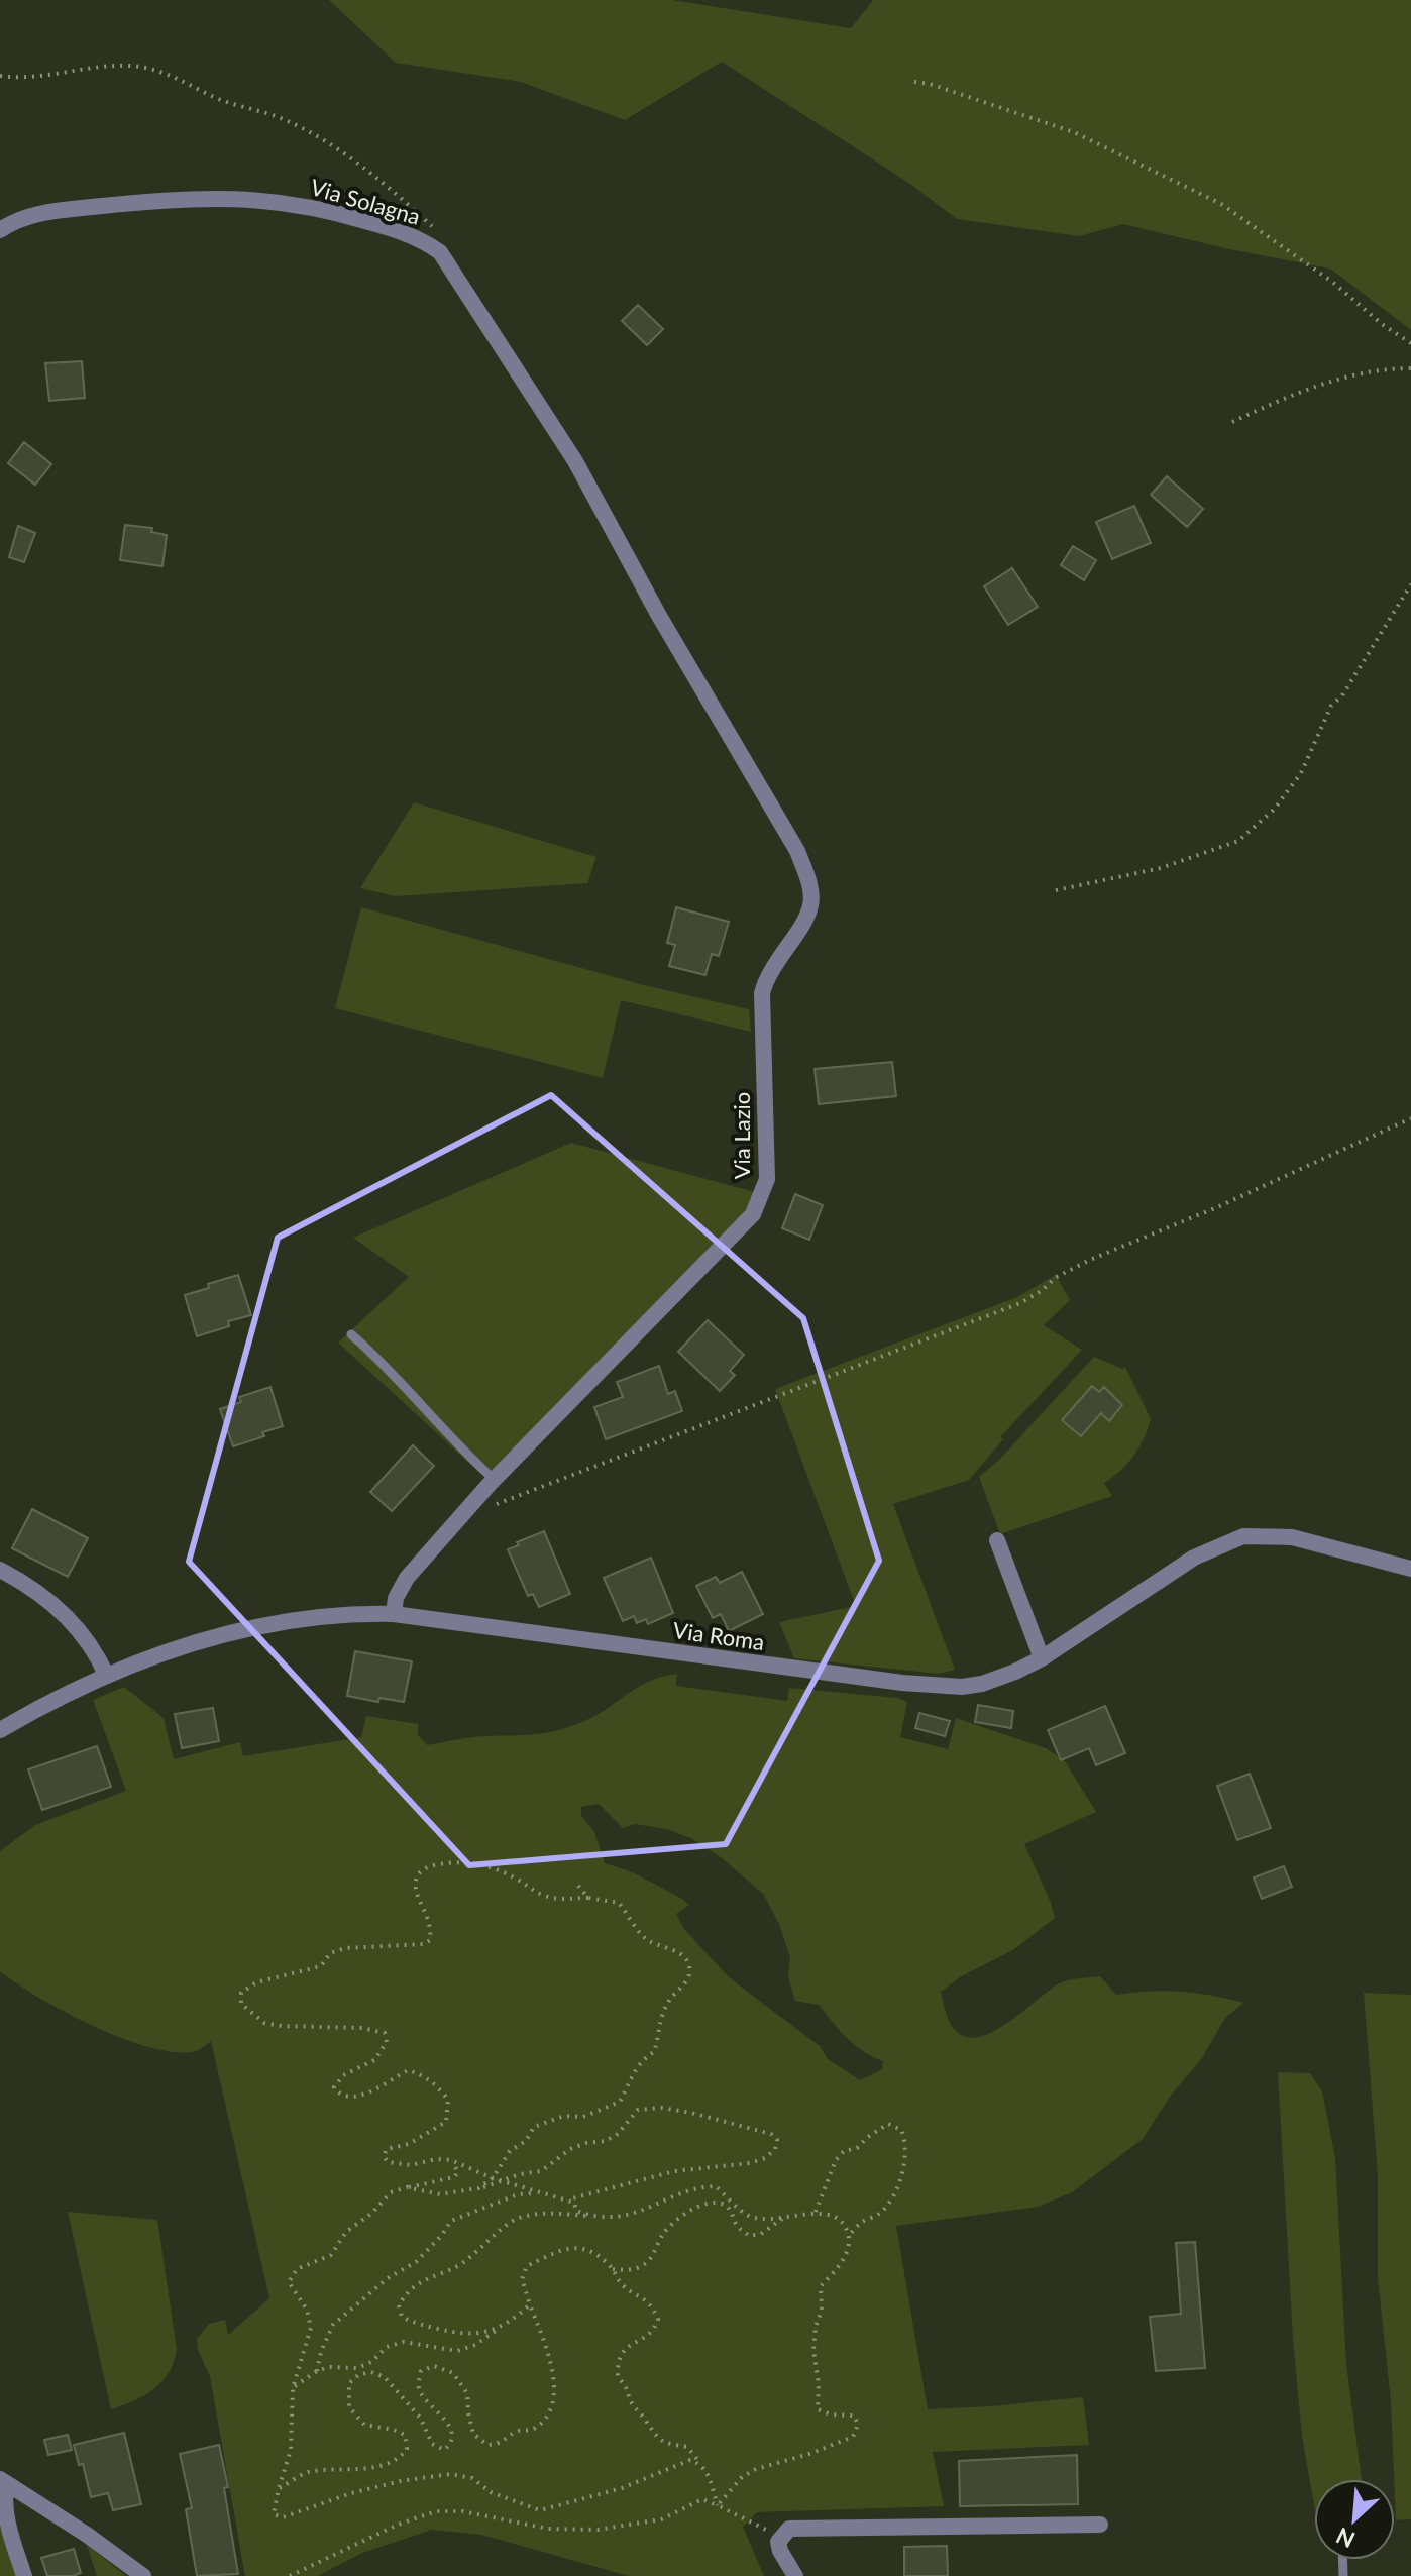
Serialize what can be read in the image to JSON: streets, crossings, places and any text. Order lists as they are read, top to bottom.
{
  "streets": {
    "street": ["Via Solagna", "Via Lazio", "Via Roma"]
  },
  "crossings": [
    ["Via Solagna", "Via Lazio"],
    ["Via Lazio", "Via Roma"]
  ],
  "north": "bottom left"
}
